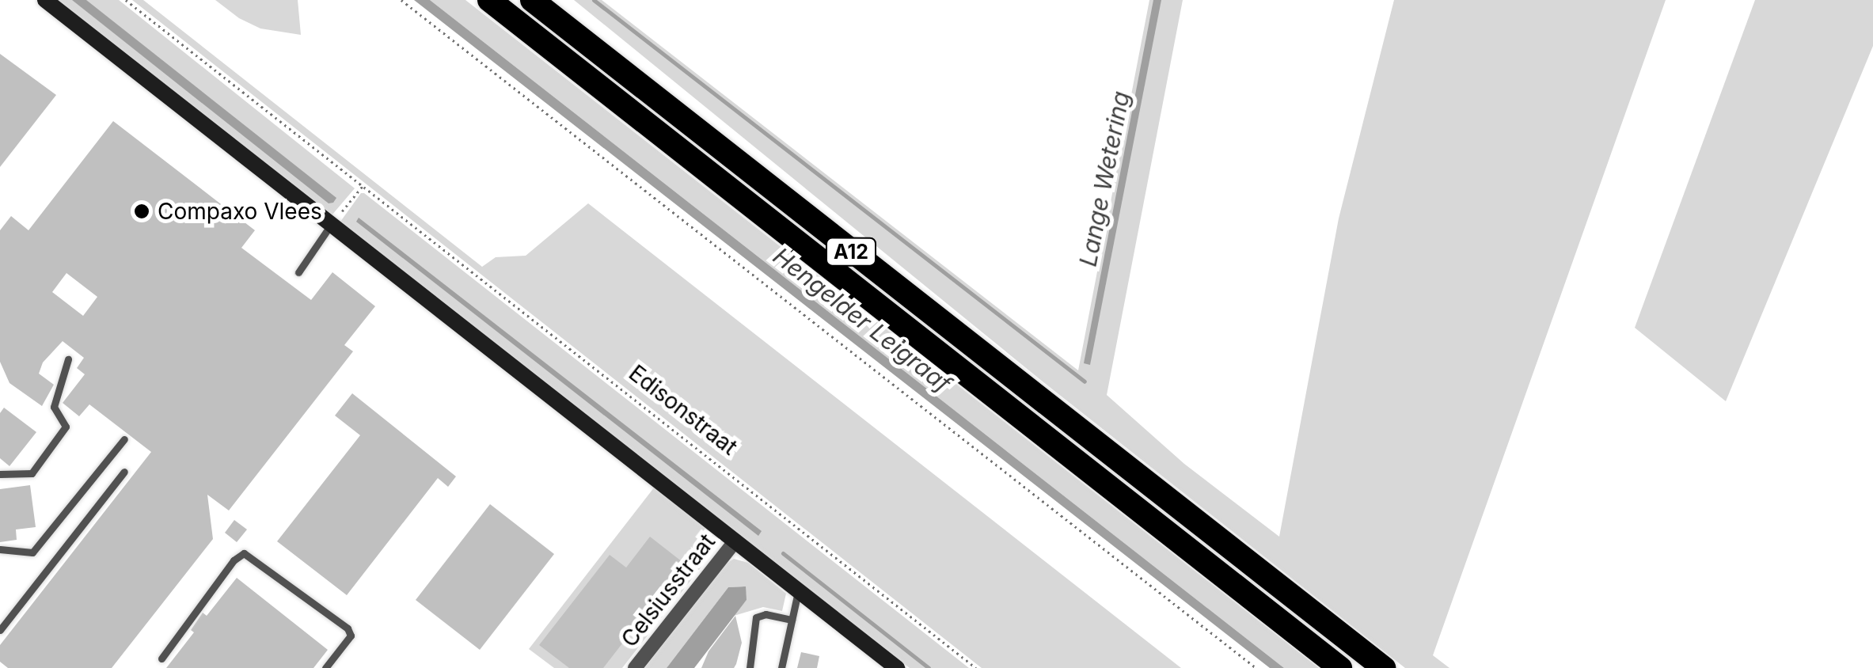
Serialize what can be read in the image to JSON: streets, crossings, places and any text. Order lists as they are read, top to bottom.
{
  "streets": {
    "highway": ["A12"],
    "street": ["Celsiusstraat"],
    "path": ["Edisonstraat"]
  },
  "water": ["Lange Wetering", "Hengelder Leigraaf"],
  "places": ["Compaxo Vlees"]
}
